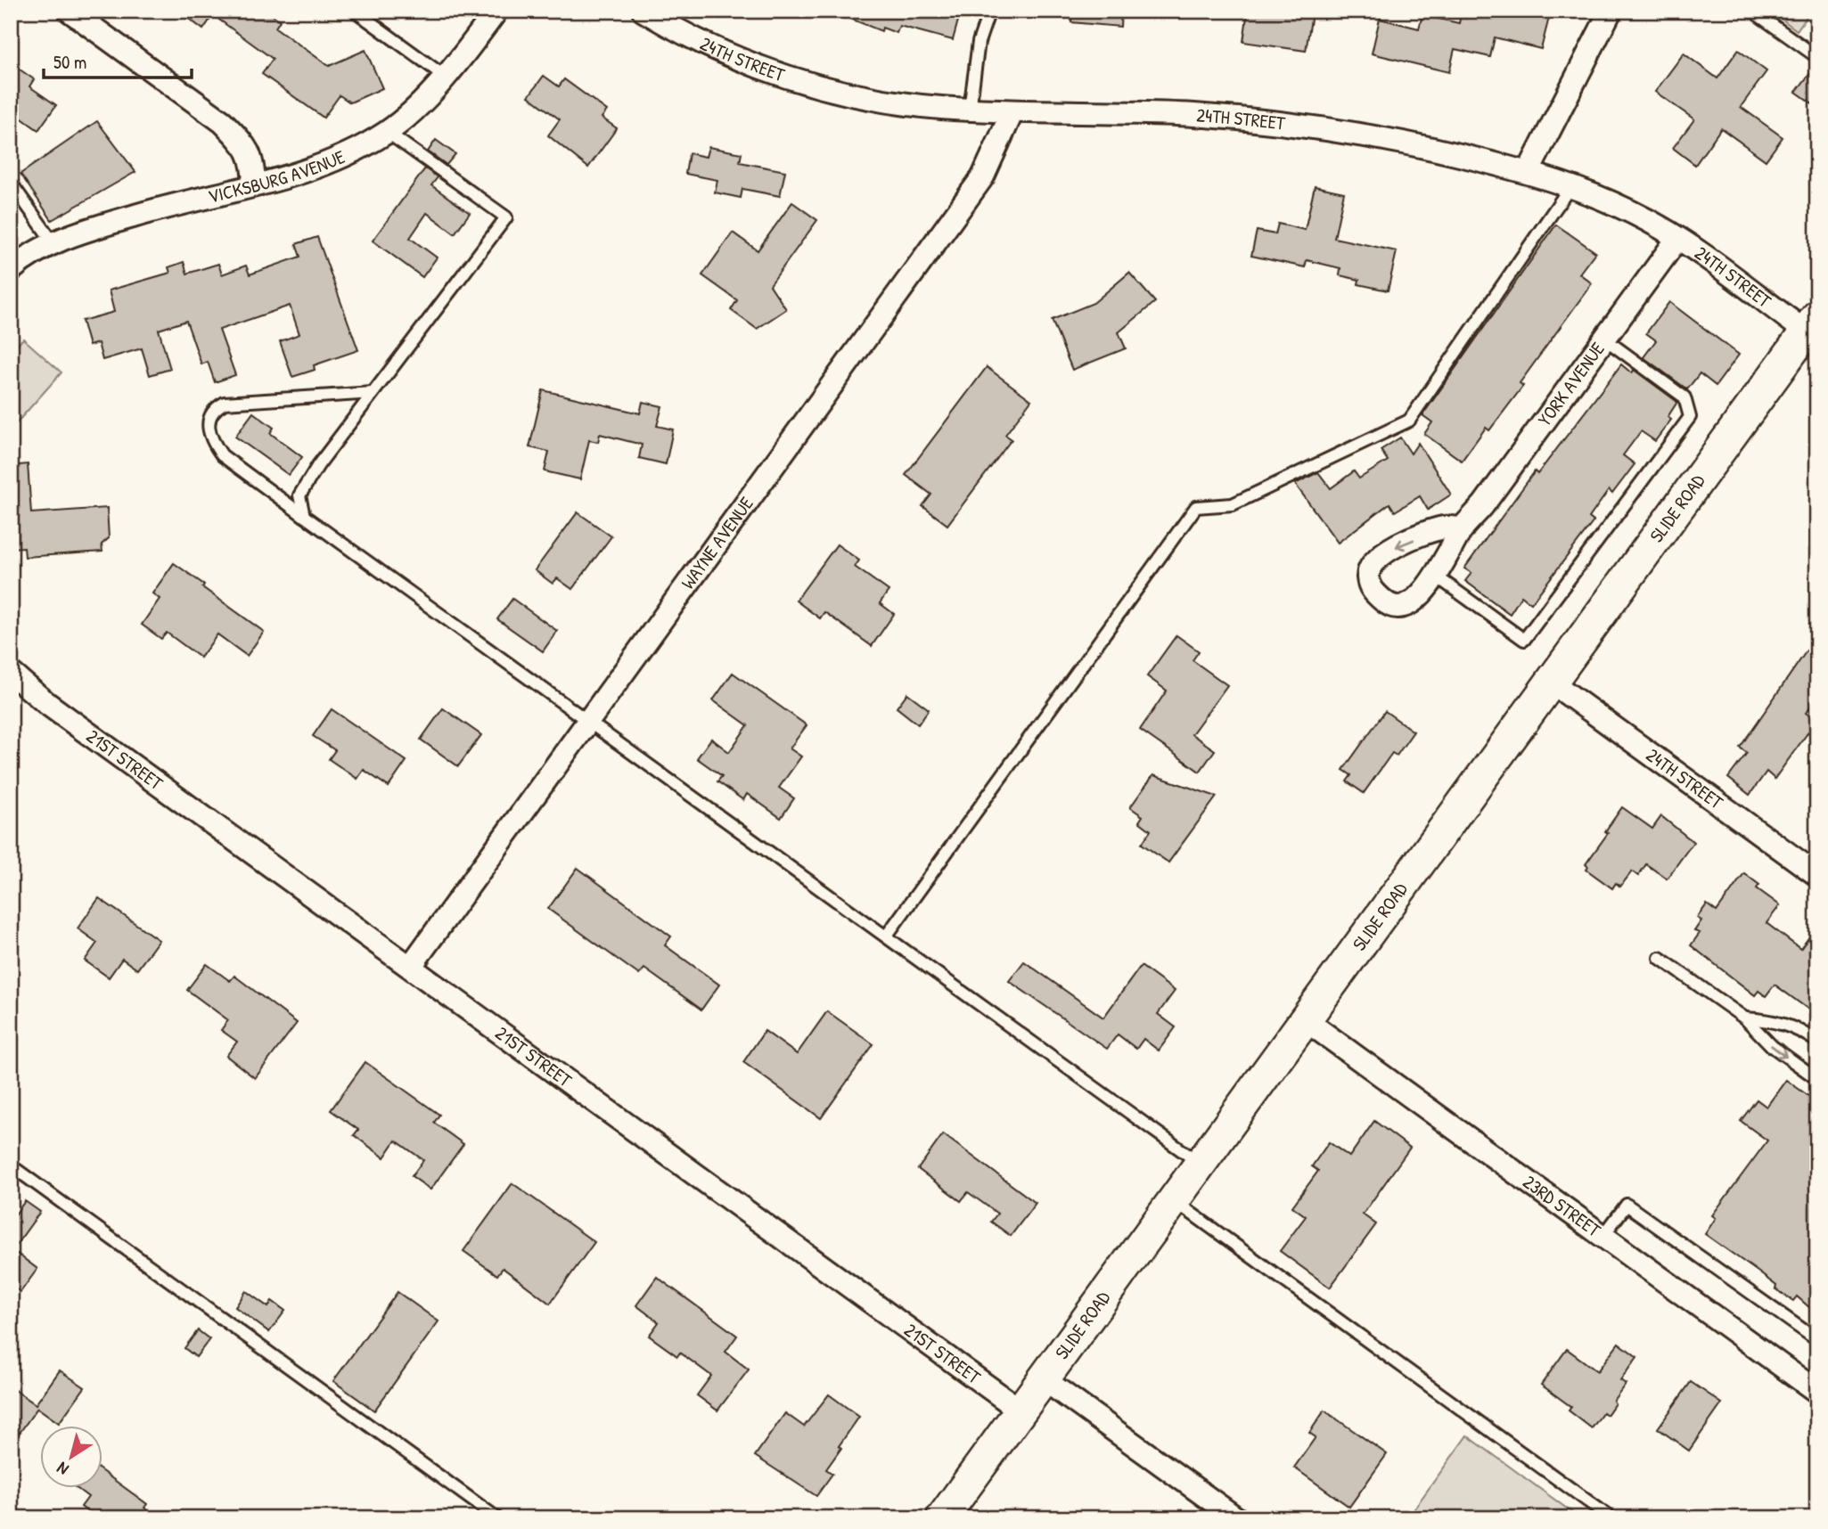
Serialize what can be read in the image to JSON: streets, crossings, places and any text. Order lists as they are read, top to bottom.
{
  "streets": {
    "main road": ["SLIDE ROAD"],
    "street": [
      "24TH STREET",
      "VICKSBURG AVENUE",
      "YORK AVENUE",
      "WAYNE AVENUE",
      "21ST STREET",
      "23RD STREET"
    ]
  },
  "crossings": [
    ["24TH STREET", "YORK AVENUE"],
    ["24TH STREET", "SLIDE ROAD"],
    ["24TH STREET", "WAYNE AVENUE"],
    ["SLIDE ROAD", "21ST STREET"],
    ["SLIDE ROAD", "23RD STREET"],
    ["WAYNE AVENUE", "21ST STREET"]
  ],
  "scale_bar": "50 m",
  "north": "bottom left"
}
